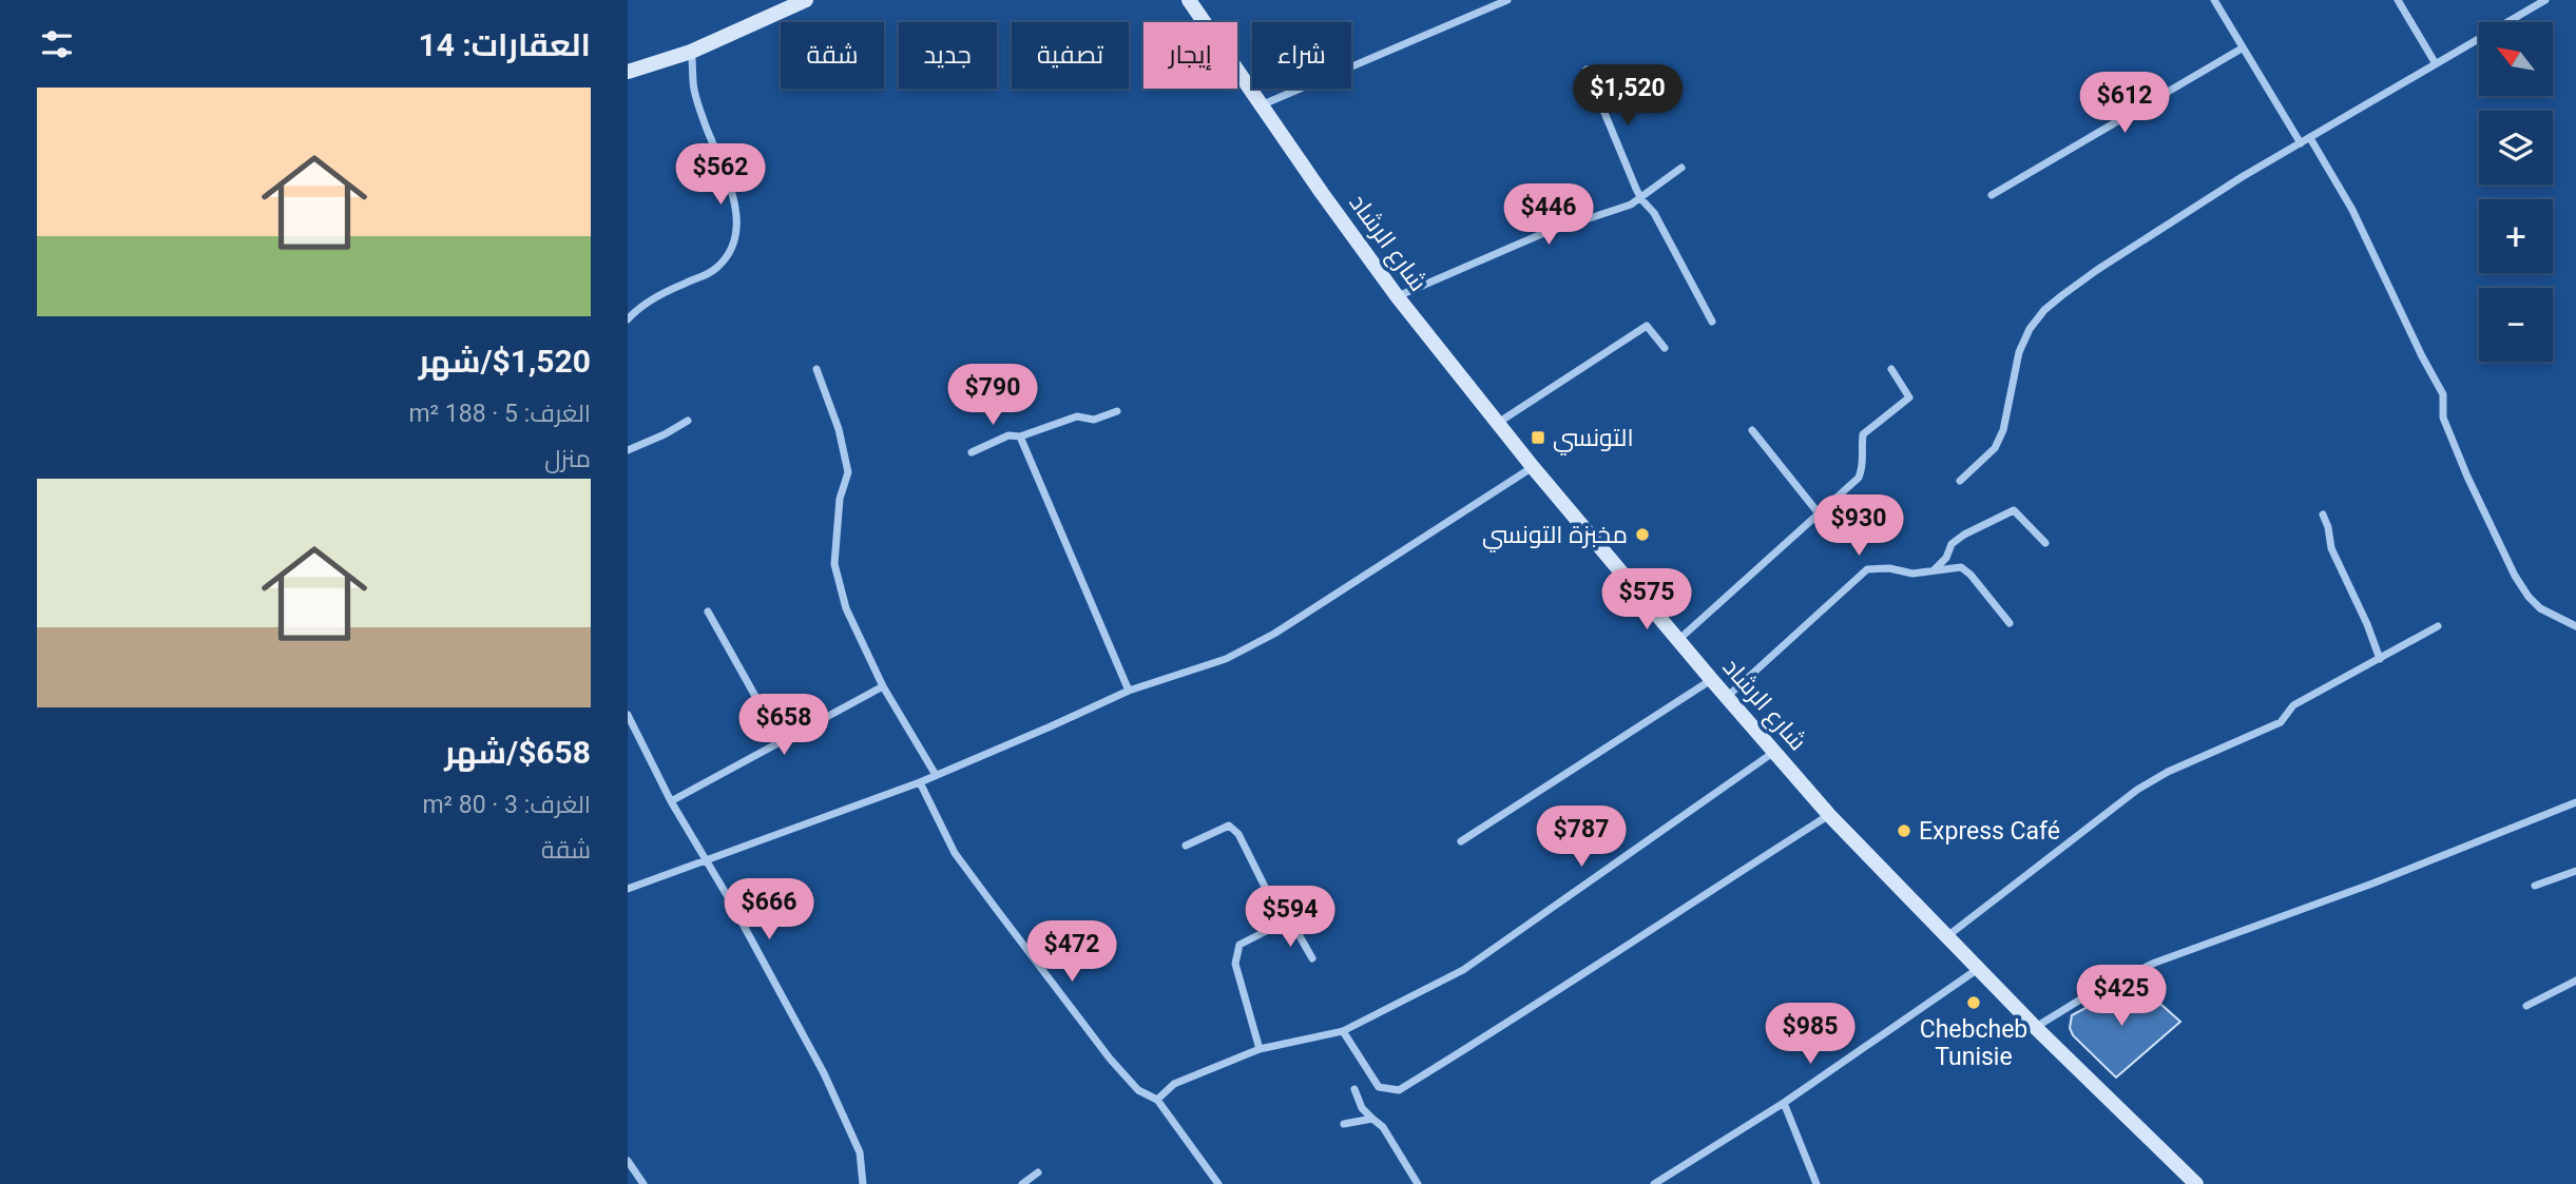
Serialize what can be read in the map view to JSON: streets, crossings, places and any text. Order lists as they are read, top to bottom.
{
  "streets": {
    "street": ["شارع الرشاد"]
  },
  "places": {
    "transit": ["التونسي"],
    "other": ["مخبزة التونسي", "Express Café", "Chebcheb Tunisie"]
  },
  "north": "top left",
  "page": {
    "heading": "العقارات: 14",
    "map_buttons": ["+", "−"],
    "chip": [
      "شراء",
      "إيجار",
      "تصفية",
      "جديد",
      "شقة"
    ],
    "price": [
      "$1,520",
      "$612",
      "$562",
      "$446",
      "$790",
      "$930",
      "$575",
      "$658",
      "$787",
      "$666",
      "$594",
      "$472",
      "$425",
      "$985"
    ],
    "list": [
      {
        "name": "$1,520/شهر",
        "note": "الغرف: 5 · 188 m² · منزل"
      },
      {
        "name": "$658/شهر",
        "note": "الغرف: 3 · 80 m² · شقة"
      }
    ]
  }
}
